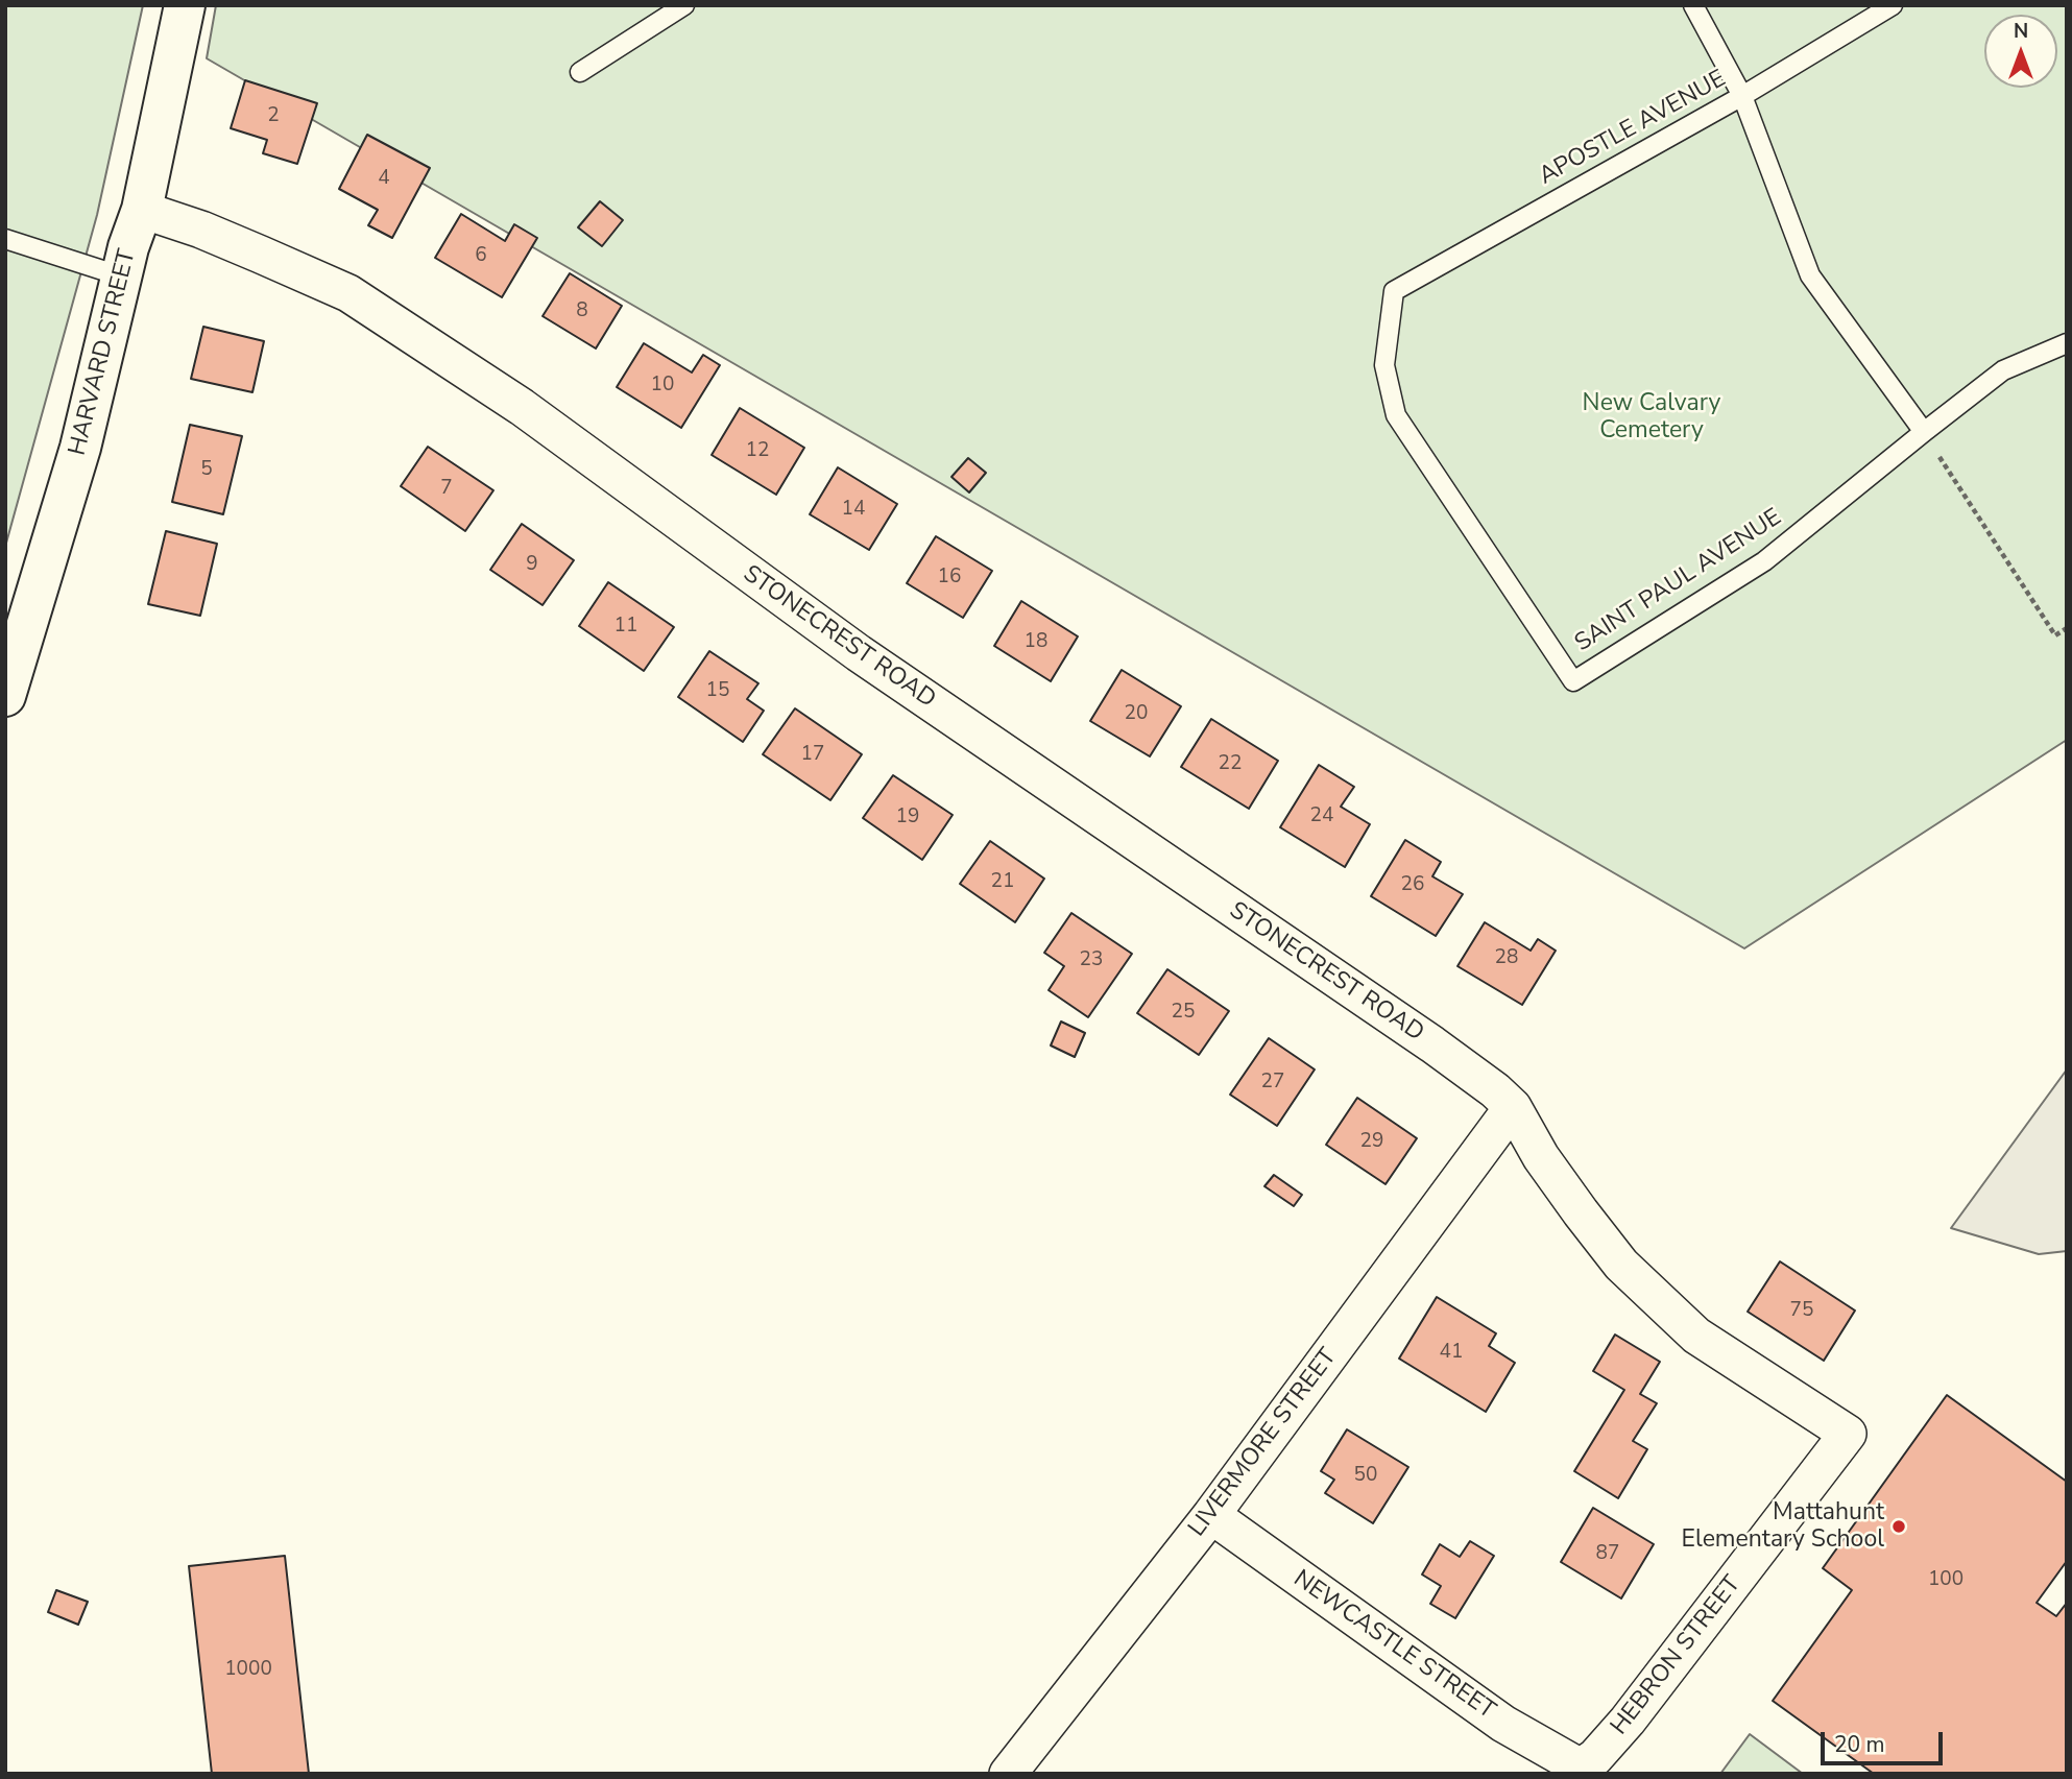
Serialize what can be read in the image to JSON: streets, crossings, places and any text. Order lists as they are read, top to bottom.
{
  "streets": {
    "main road": ["HARVARD STREET"],
    "street": [
      "STONECREST ROAD",
      "LIVERMORE STREET",
      "NEWCASTLE STREET",
      "HEBRON STREET"
    ],
    "lane": ["APOSTLE AVENUE", "SAINT PAUL AVENUE"]
  },
  "crossings": [
    ["APOSTLE AVENUE", "SAINT PAUL AVENUE"],
    ["HARVARD STREET", "STONECREST ROAD"],
    ["STONECREST ROAD", "LIVERMORE STREET"],
    ["STONECREST ROAD", "HEBRON STREET"],
    ["LIVERMORE STREET", "NEWCASTLE STREET"],
    ["NEWCASTLE STREET", "HEBRON STREET"]
  ],
  "parks": ["New Calvary Cemetery"],
  "places": ["Mattahunt Elementary School"],
  "house_numbers": [
    "2",
    "4",
    "6",
    "8",
    "10",
    "12",
    "5",
    "7",
    "14",
    "9",
    "16",
    "11",
    "18",
    "15",
    "20",
    "17",
    "22",
    "24",
    "19",
    "21",
    "26",
    "28",
    "23",
    "25",
    "27",
    "29",
    "75",
    "41",
    "50",
    "87",
    "100",
    "1000"
  ],
  "scale_bar": "20 m",
  "north": "top"
}
